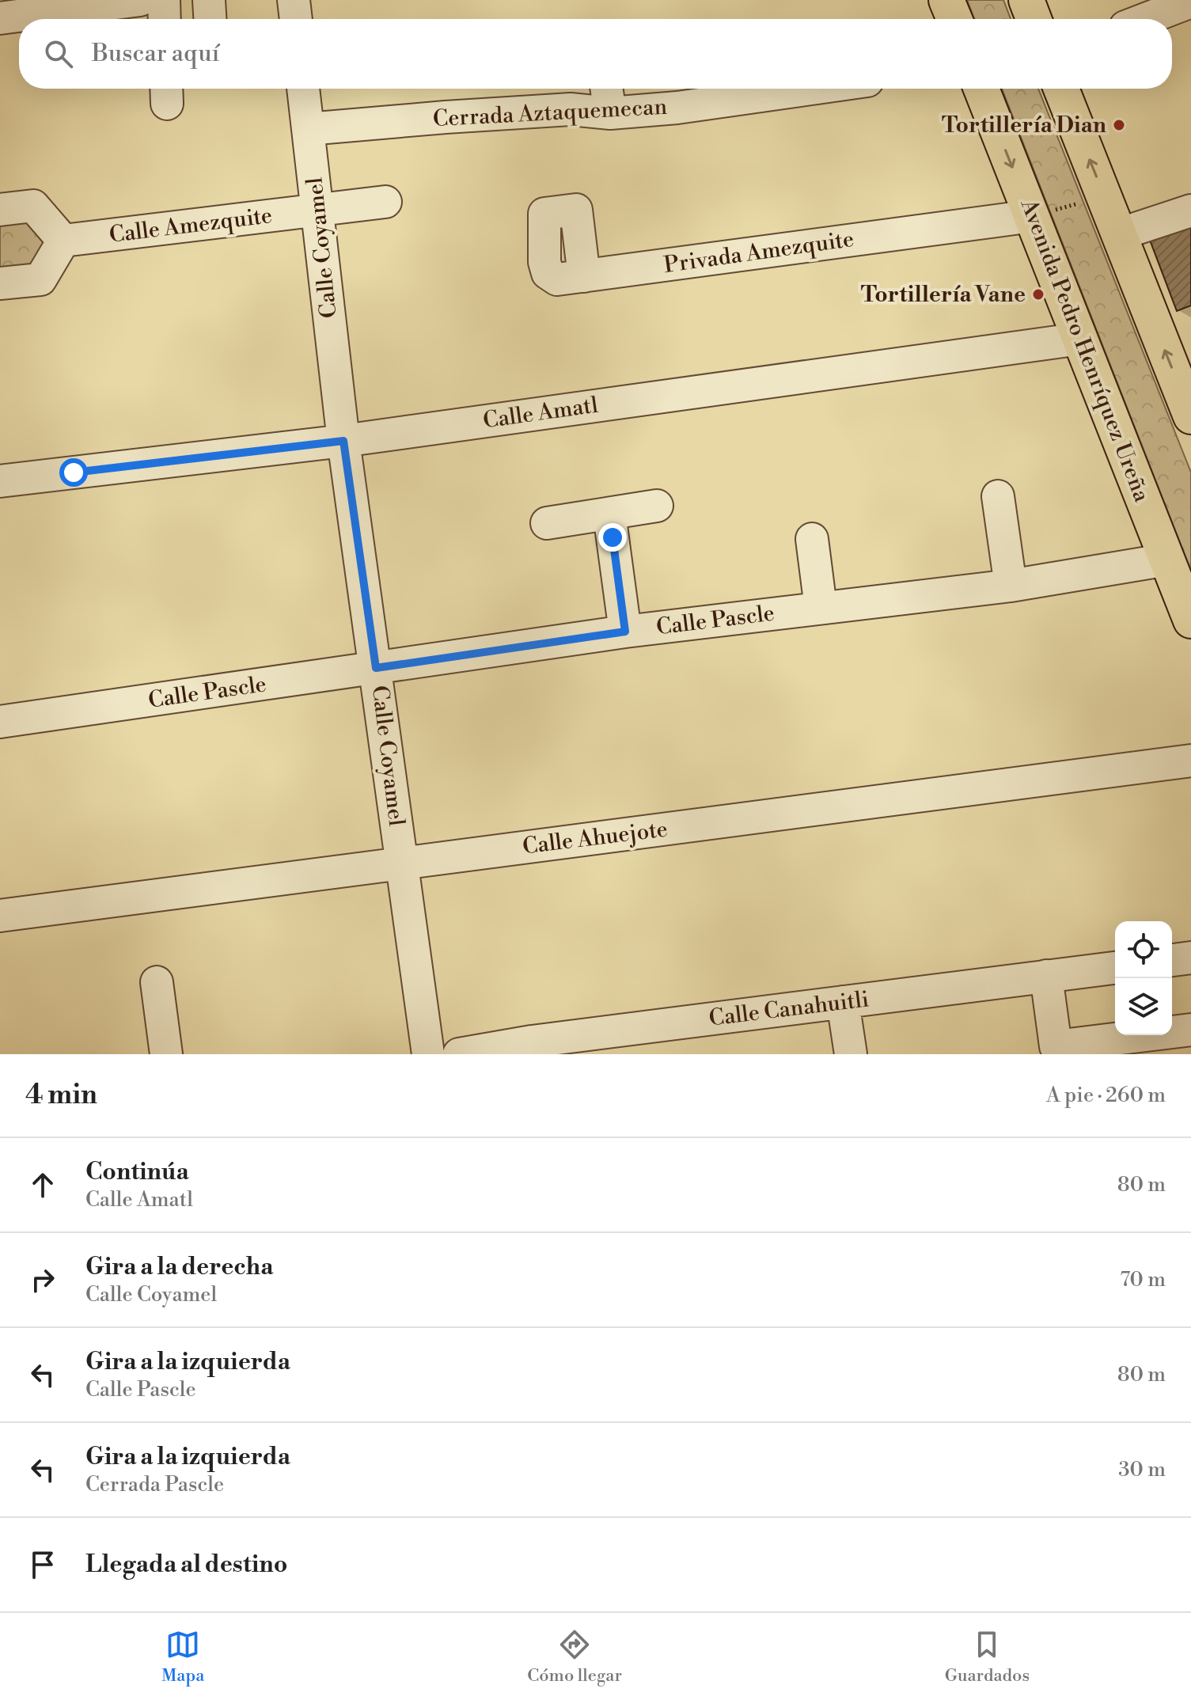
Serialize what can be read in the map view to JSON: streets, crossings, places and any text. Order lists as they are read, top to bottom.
{
  "streets": {
    "main road": ["Avenida Pedro Henríquez Ureña"],
    "street": [
      "Cerrada Aztaquemecan",
      "Calle Amezquite",
      "Calle Coyamel",
      "Privada Amezquite",
      "Calle Amatl",
      "Calle Pascle",
      "Calle Ahuejote",
      "Calle Canahuitli"
    ]
  },
  "crossings": [
    ["Cerrada Aztaquemecan", "Calle Coyamel"],
    ["Calle Amezquite", "Calle Coyamel"],
    ["Calle Coyamel", "Calle Amatl"],
    ["Calle Coyamel", "Calle Pascle"],
    ["Calle Coyamel", "Calle Ahuejote"],
    ["Privada Amezquite", "Avenida Pedro Henríquez Ureña"],
    ["Avenida Pedro Henríquez Ureña", "Calle Amatl"],
    ["Avenida Pedro Henríquez Ureña", "Calle Pascle"]
  ],
  "places": ["Tortillería Dian", "Tortillería Vane"],
  "page": {
    "search": "Buscar aquí",
    "heading": ["4 min", "A pie · 260 m"],
    "list": [
      ["Continúa", "Calle Amatl", "80 m"],
      ["Gira a la derecha", "Calle Coyamel", "70 m"],
      ["Gira a la izquierda", "Calle Pascle", "80 m"],
      ["Gira a la izquierda", "Cerrada Pascle", "30 m"],
      "Llegada al destino"
    ],
    "nav": ["Mapa", "Cómo llegar", "Guardados"]
  }
}
